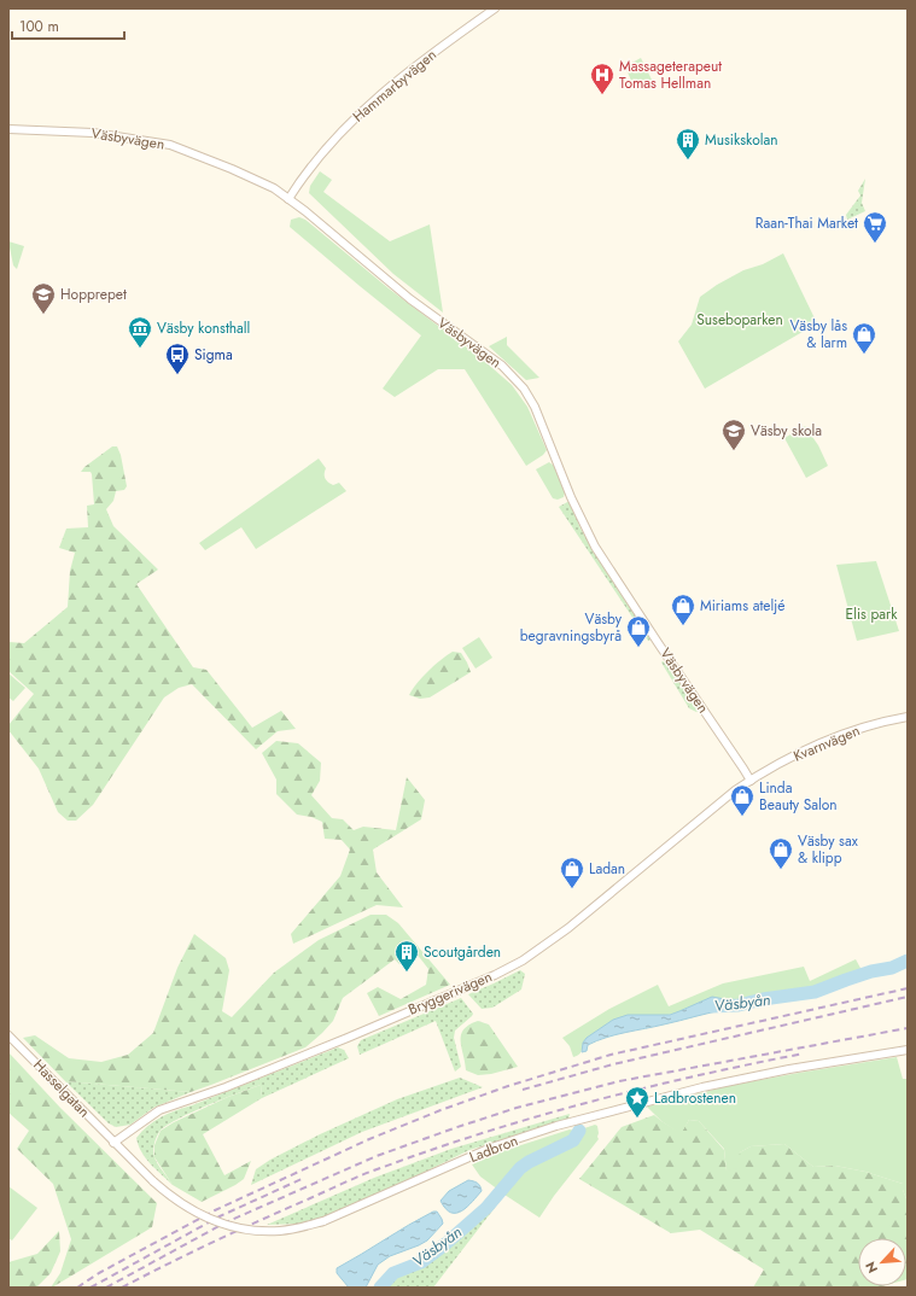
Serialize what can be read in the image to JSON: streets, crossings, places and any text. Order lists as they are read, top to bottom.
{
  "streets": {
    "street": [
      "Hammarbyvägen",
      "Väsbyvägen",
      "Kvarnvägen",
      "Bryggerivägen",
      "Hasselgatan",
      "Ladbron"
    ]
  },
  "crossings": [
    ["Hammarbyvägen", "Väsbyvägen"],
    ["Väsbyvägen", "Kvarnvägen"],
    ["Väsbyvägen", "Bryggerivägen"],
    ["Kvarnvägen", "Bryggerivägen"],
    ["Bryggerivägen", "Hasselgatan"],
    ["Bryggerivägen", "Ladbron"],
    ["Hasselgatan", "Ladbron"]
  ],
  "water": ["Väsbyån"],
  "parks": ["Suseboparken", "Elis park"],
  "places": {
    "hospital": ["Massageterapeut Tomas Hellman"],
    "building": ["Musikskolan", "Scoutgården"],
    "supermarket": ["Raan-Thai Market"],
    "school or university": ["Hopprepet", "Väsby skola"],
    "museum": ["Väsby konsthall"],
    "shop": [
      "Väsby lås & larm",
      "Miriams ateljé",
      "Väsby begravningsbyrå",
      "Linda Beauty Salon",
      "Väsby sax & klipp",
      "Ladan"
    ],
    "bus stop": ["Sigma"],
    "place": ["Ladbrostenen"]
  },
  "scale_bar": "100 m",
  "north": "bottom left"
}
